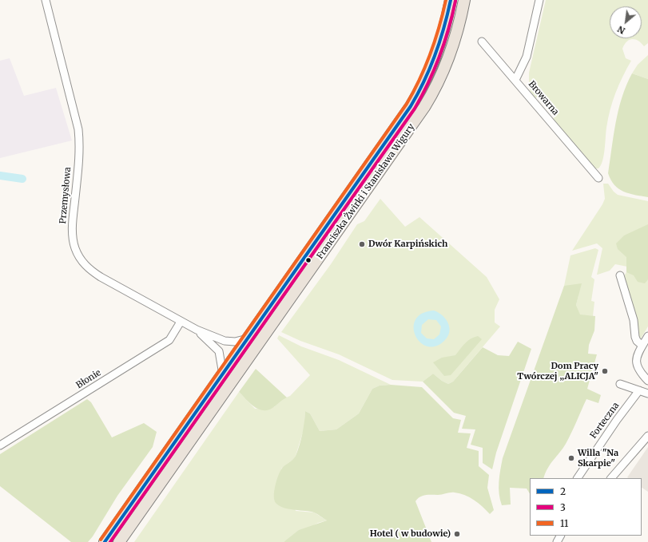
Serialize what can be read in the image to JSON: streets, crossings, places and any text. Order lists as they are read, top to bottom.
{
  "streets": {
    "main road": ["Franciszka Żwirki i Stanisława Wigury"],
    "street": [
      "Browarna",
      "Przemysłowa",
      "Błonie",
      "Forteczna"
    ]
  },
  "crossings": [
    ["Przemysłowa", "Błonie"]
  ],
  "places": [
    "Dwór Karpińskich",
    "Dom Pracy Twórczej „ALICJA\"",
    "Willa \"Na Skarpie\"",
    "Hotel ( w budowie)"
  ],
  "lines": ["transit line 2", "transit line 11", "transit line 3"],
  "legend": ["2", "3", "11"],
  "north": "bottom left"
}
